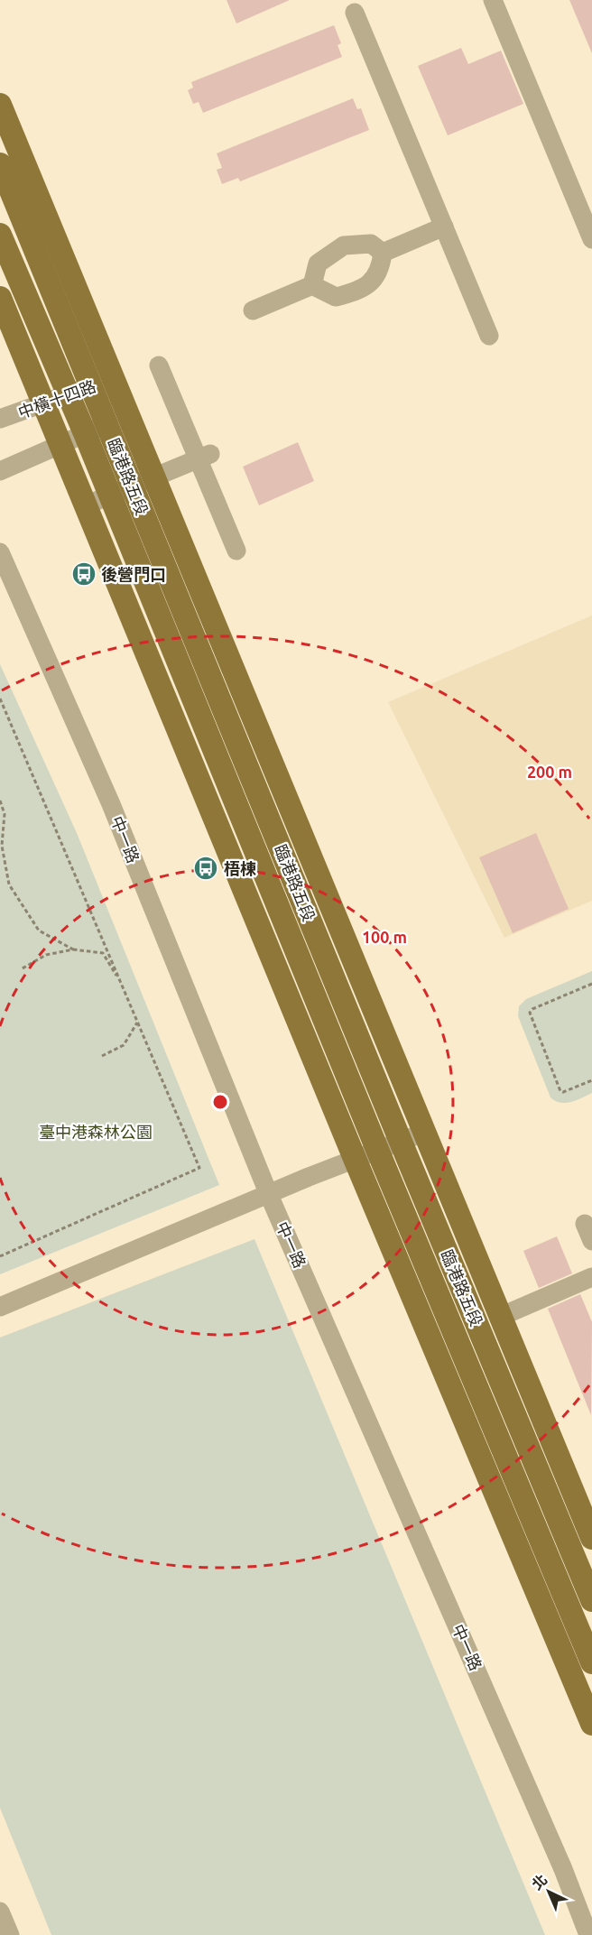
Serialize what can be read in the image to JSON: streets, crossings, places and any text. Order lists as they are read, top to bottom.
{
  "streets": {
    "main road": ["臨港路五段"],
    "street": ["中橫十四路", "中一路"]
  },
  "crossings": [
    ["中橫十四路", "臨港路五段"]
  ],
  "parks": ["臺中港森林公園"],
  "places": {
    "bus stop": ["後營門口", "梧棟"]
  },
  "north": "top left",
  "rings": ["200 m", "100 m"]
}
